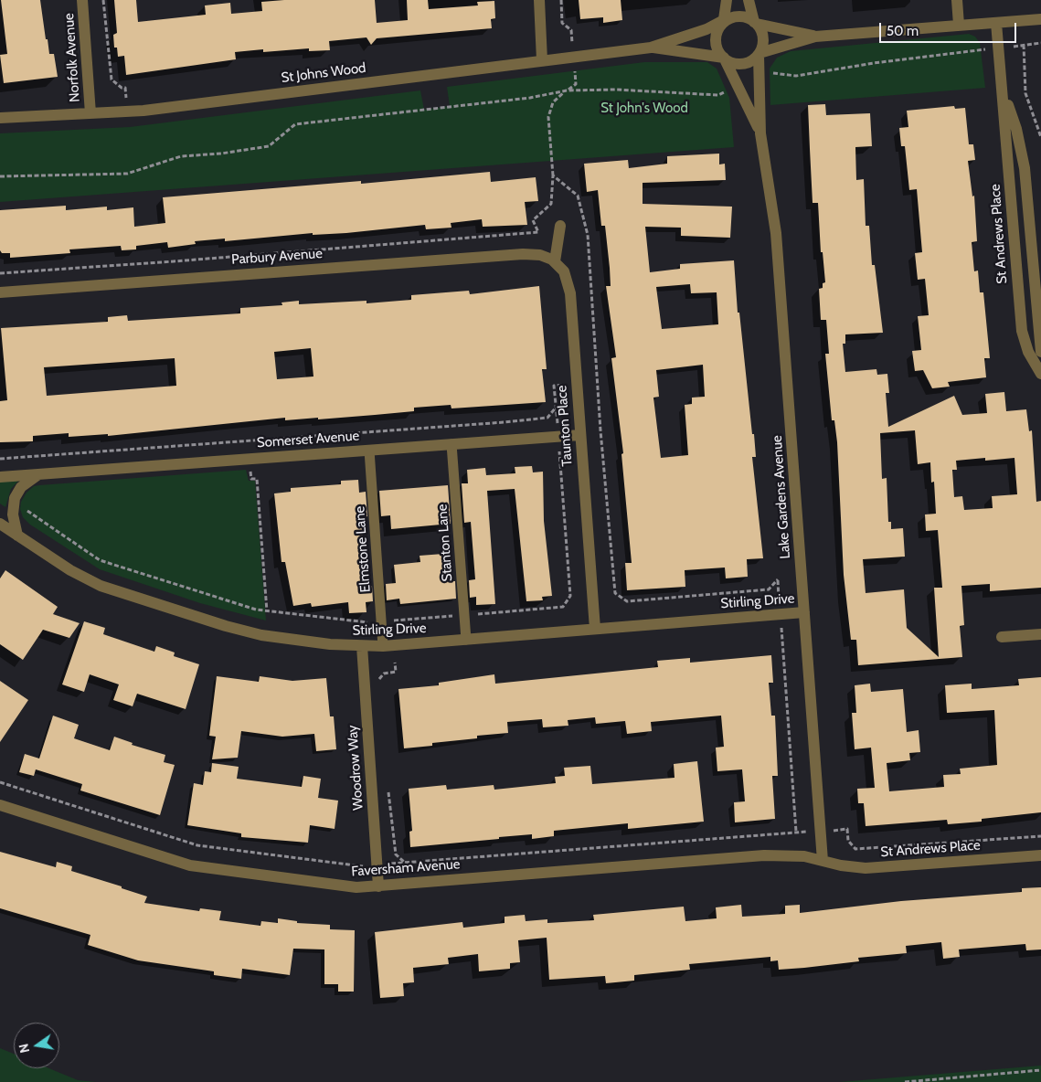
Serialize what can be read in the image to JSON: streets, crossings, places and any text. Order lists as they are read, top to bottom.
{
  "streets": {
    "street": [
      "Norfolk Avenue",
      "St Johns Wood",
      "St Andrews Place",
      "Parbury Avenue",
      "Taunton Place",
      "Somerset Avenue",
      "Lake Gardens Avenue",
      "Stirling Drive",
      "Woodrow Way",
      "Faversham Avenue"
    ],
    "lane": ["Stanton Lane", "Elmstone Lane"]
  },
  "crossings": [
    ["Norfolk Avenue", "St Johns Wood"],
    ["St Johns Wood", "Lake Gardens Avenue"],
    ["St Andrews Place", "Lake Gardens Avenue"],
    ["St Andrews Place", "Faversham Avenue"],
    ["Parbury Avenue", "Taunton Place"],
    ["Taunton Place", "Somerset Avenue"],
    ["Taunton Place", "Stirling Drive"],
    ["Somerset Avenue", "Stanton Lane"],
    ["Somerset Avenue", "Elmstone Lane"],
    ["Lake Gardens Avenue", "Stirling Drive"],
    ["Lake Gardens Avenue", "Faversham Avenue"],
    ["Stanton Lane", "Stirling Drive"],
    ["Elmstone Lane", "Stirling Drive"],
    ["Stirling Drive", "Woodrow Way"],
    ["Woodrow Way", "Faversham Avenue"]
  ],
  "parks": ["St John's Wood"],
  "scale_bar": "50 m",
  "north": "left"
}
